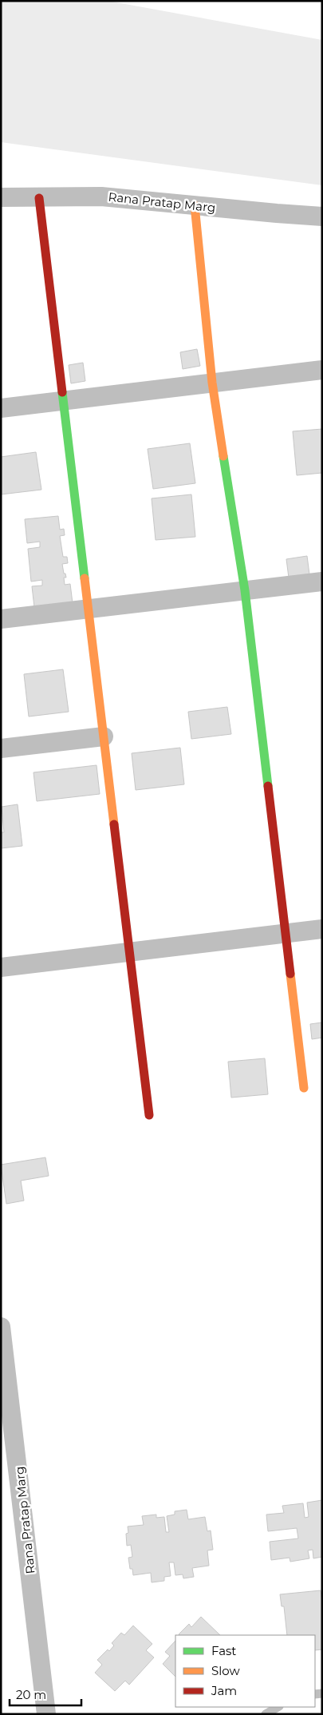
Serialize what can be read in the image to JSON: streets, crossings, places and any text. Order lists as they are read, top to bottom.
{
  "streets": {
    "street": ["Rana Pratap Marg"]
  },
  "legend": ["Fast", "Slow", "Jam"],
  "scale_bar": "20 m"
}
